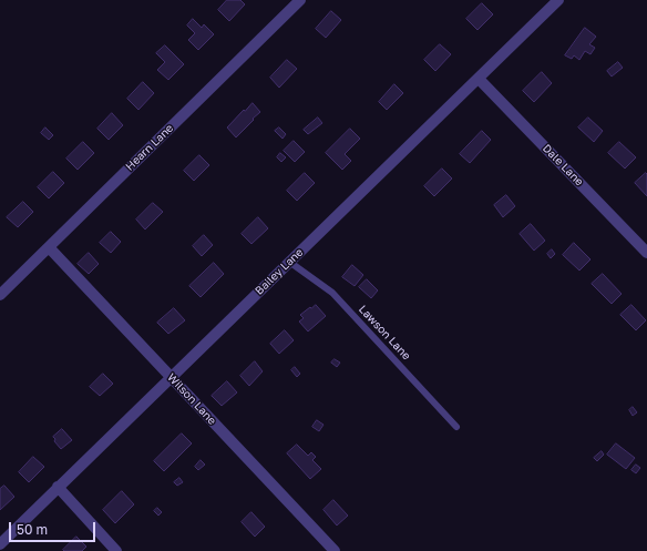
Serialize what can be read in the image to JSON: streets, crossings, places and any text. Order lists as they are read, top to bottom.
{
  "streets": {
    "street": [
      "Hearn Lane",
      "Dale Lane",
      "Bailey Lane",
      "Wilson Lane"
    ],
    "lane": ["Lawson Lane"]
  },
  "crossings": [
    ["Hearn Lane", "Wilson Lane"],
    ["Dale Lane", "Bailey Lane"],
    ["Bailey Lane", "Lawson Lane"],
    ["Bailey Lane", "Wilson Lane"]
  ],
  "scale_bar": "50 m"
}
